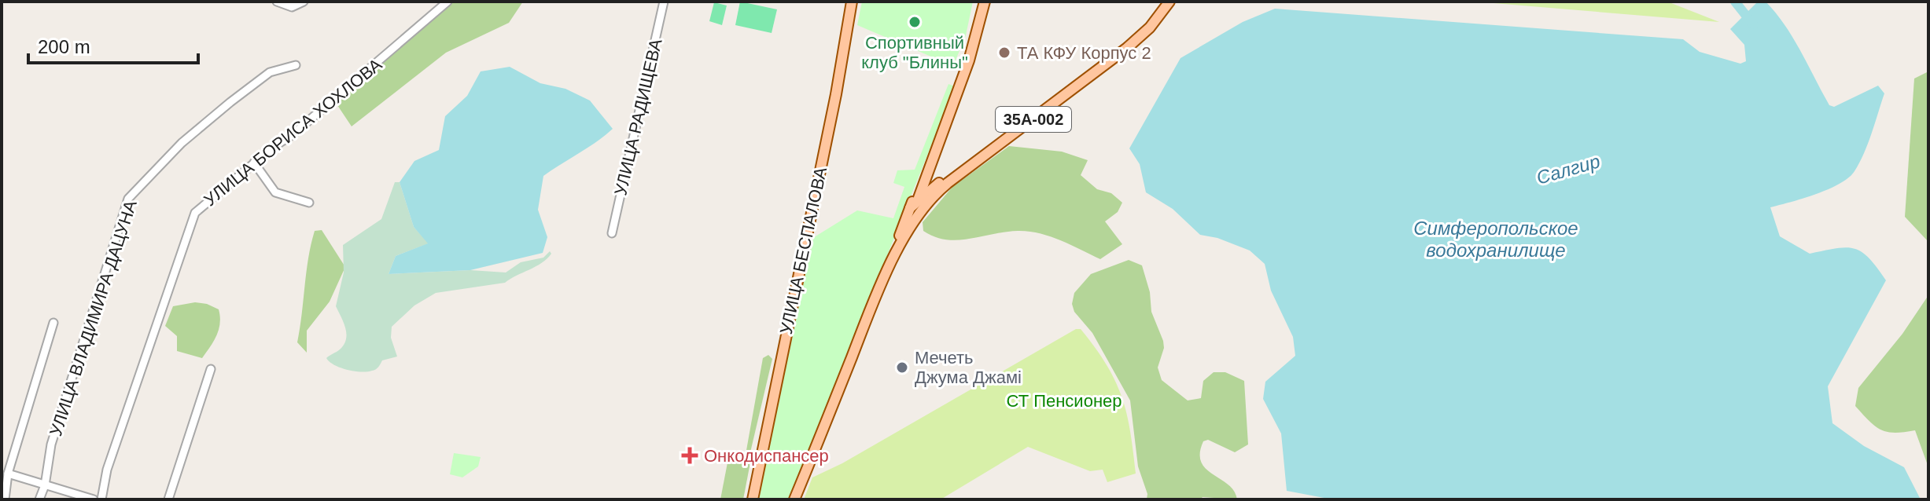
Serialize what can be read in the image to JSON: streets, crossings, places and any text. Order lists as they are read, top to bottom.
{
  "streets": {
    "main road": ["35А-002", "УЛИЦА БЕСПАЛОВА"],
    "street": ["УЛИЦА РАДИЩЕВА", "УЛИЦА БОРИСА ХОХЛОВА", "УЛИЦА ВЛАДИМИРА ДАЦУНА"]
  },
  "water": ["Салгир", "Симферопольское водохранилище"],
  "parks": ["СТ Пенсионер"],
  "places": {
    "other": ["Спортивный клуб \"Блины\"", "ТА КФУ Корпус 2", "Мечеть Джума Джамі"],
    "health": ["Онкодиспансер"]
  },
  "scale_bar": "200 m"
}
